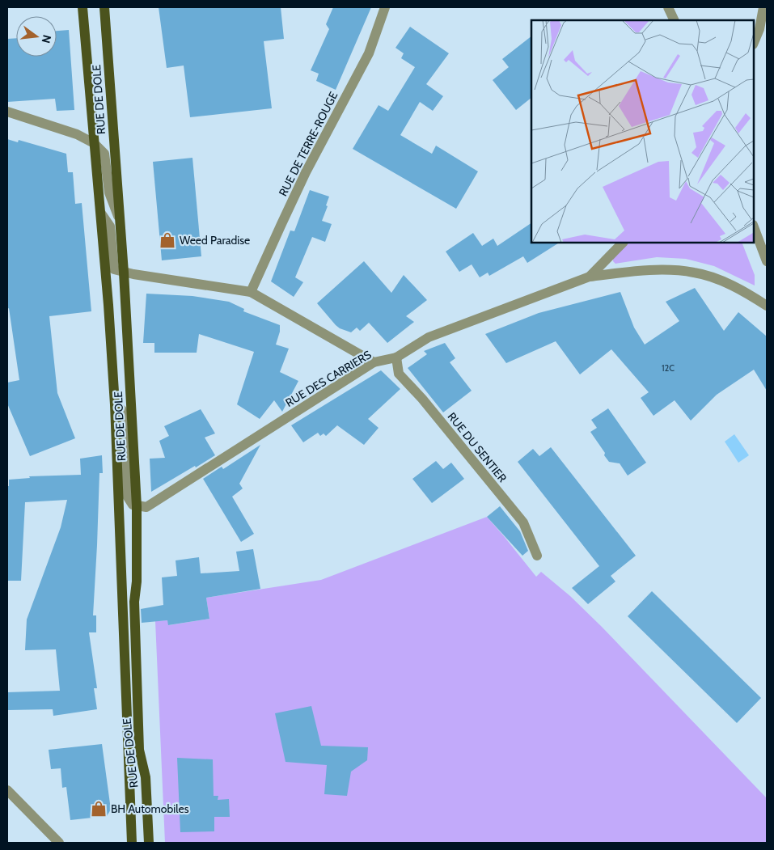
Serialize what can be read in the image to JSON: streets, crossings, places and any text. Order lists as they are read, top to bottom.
{
  "streets": {
    "main road": ["RUE DE DOLE"],
    "street": ["RUE DE TERRE-ROUGE", "RUE DES CARRIERS", "RUE DU SENTIER"]
  },
  "crossings": [
    ["RUE DE DOLE", "RUE DES CARRIERS"],
    ["RUE DES CARRIERS", "RUE DU SENTIER"]
  ],
  "places": {
    "shop": ["Weed Paradise", "BH Automobiles"]
  },
  "house_numbers": ["12C"],
  "north": "right"
}
